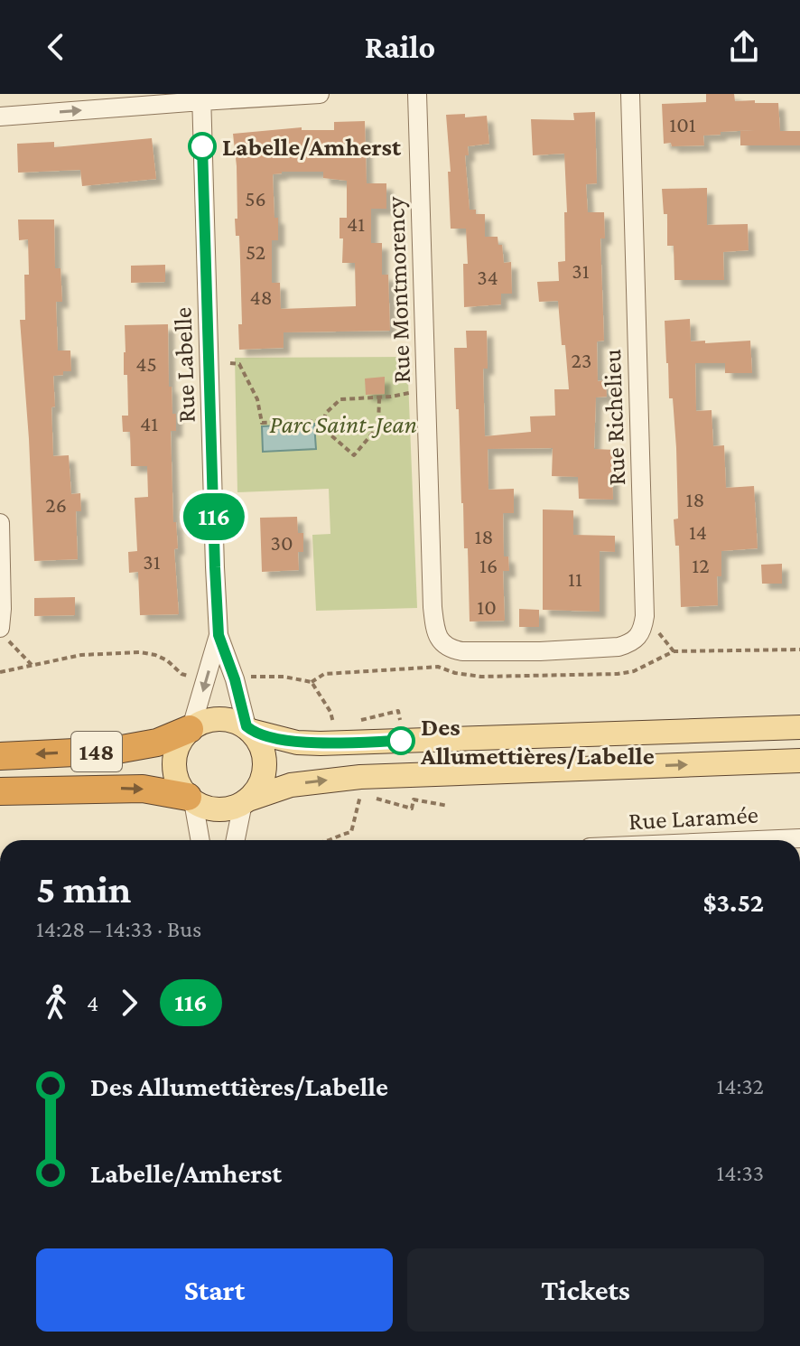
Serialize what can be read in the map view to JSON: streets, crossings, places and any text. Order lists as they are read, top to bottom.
{
  "streets": {
    "highway": ["148"],
    "street": [
      "Rue Montmorency",
      "Rue Labelle",
      "Rue Richelieu",
      "Rue Laramée"
    ]
  },
  "crossings": [
    ["Rue Montmorency", "Rue Richelieu"],
    ["Rue Labelle", "148"]
  ],
  "parks": ["Parc Saint-Jean"],
  "places": ["Labelle/Amherst", "Des Allumettières/Labelle"],
  "lines": ["bus line 116"],
  "house_numbers": [
    "101",
    "56",
    "41",
    "52",
    "31",
    "34",
    "48",
    "23",
    "45",
    "41",
    "18",
    "26",
    "14",
    "18",
    "30",
    "31",
    "16",
    "12",
    "11",
    "10"
  ],
  "page": {
    "header": "Railo",
    "on_map": "116",
    "heading": ["5 min", "14:28 – 14:33 · Bus", "$3.52"],
    "legs": ["4", "116"],
    "list": [
      {
        "name": "Des Allumettières/Labelle",
        "value": "14:32"
      },
      {
        "name": "Labelle/Amherst",
        "value": "14:33"
      }
    ],
    "buttons": ["Start", "Tickets"]
  }
}
